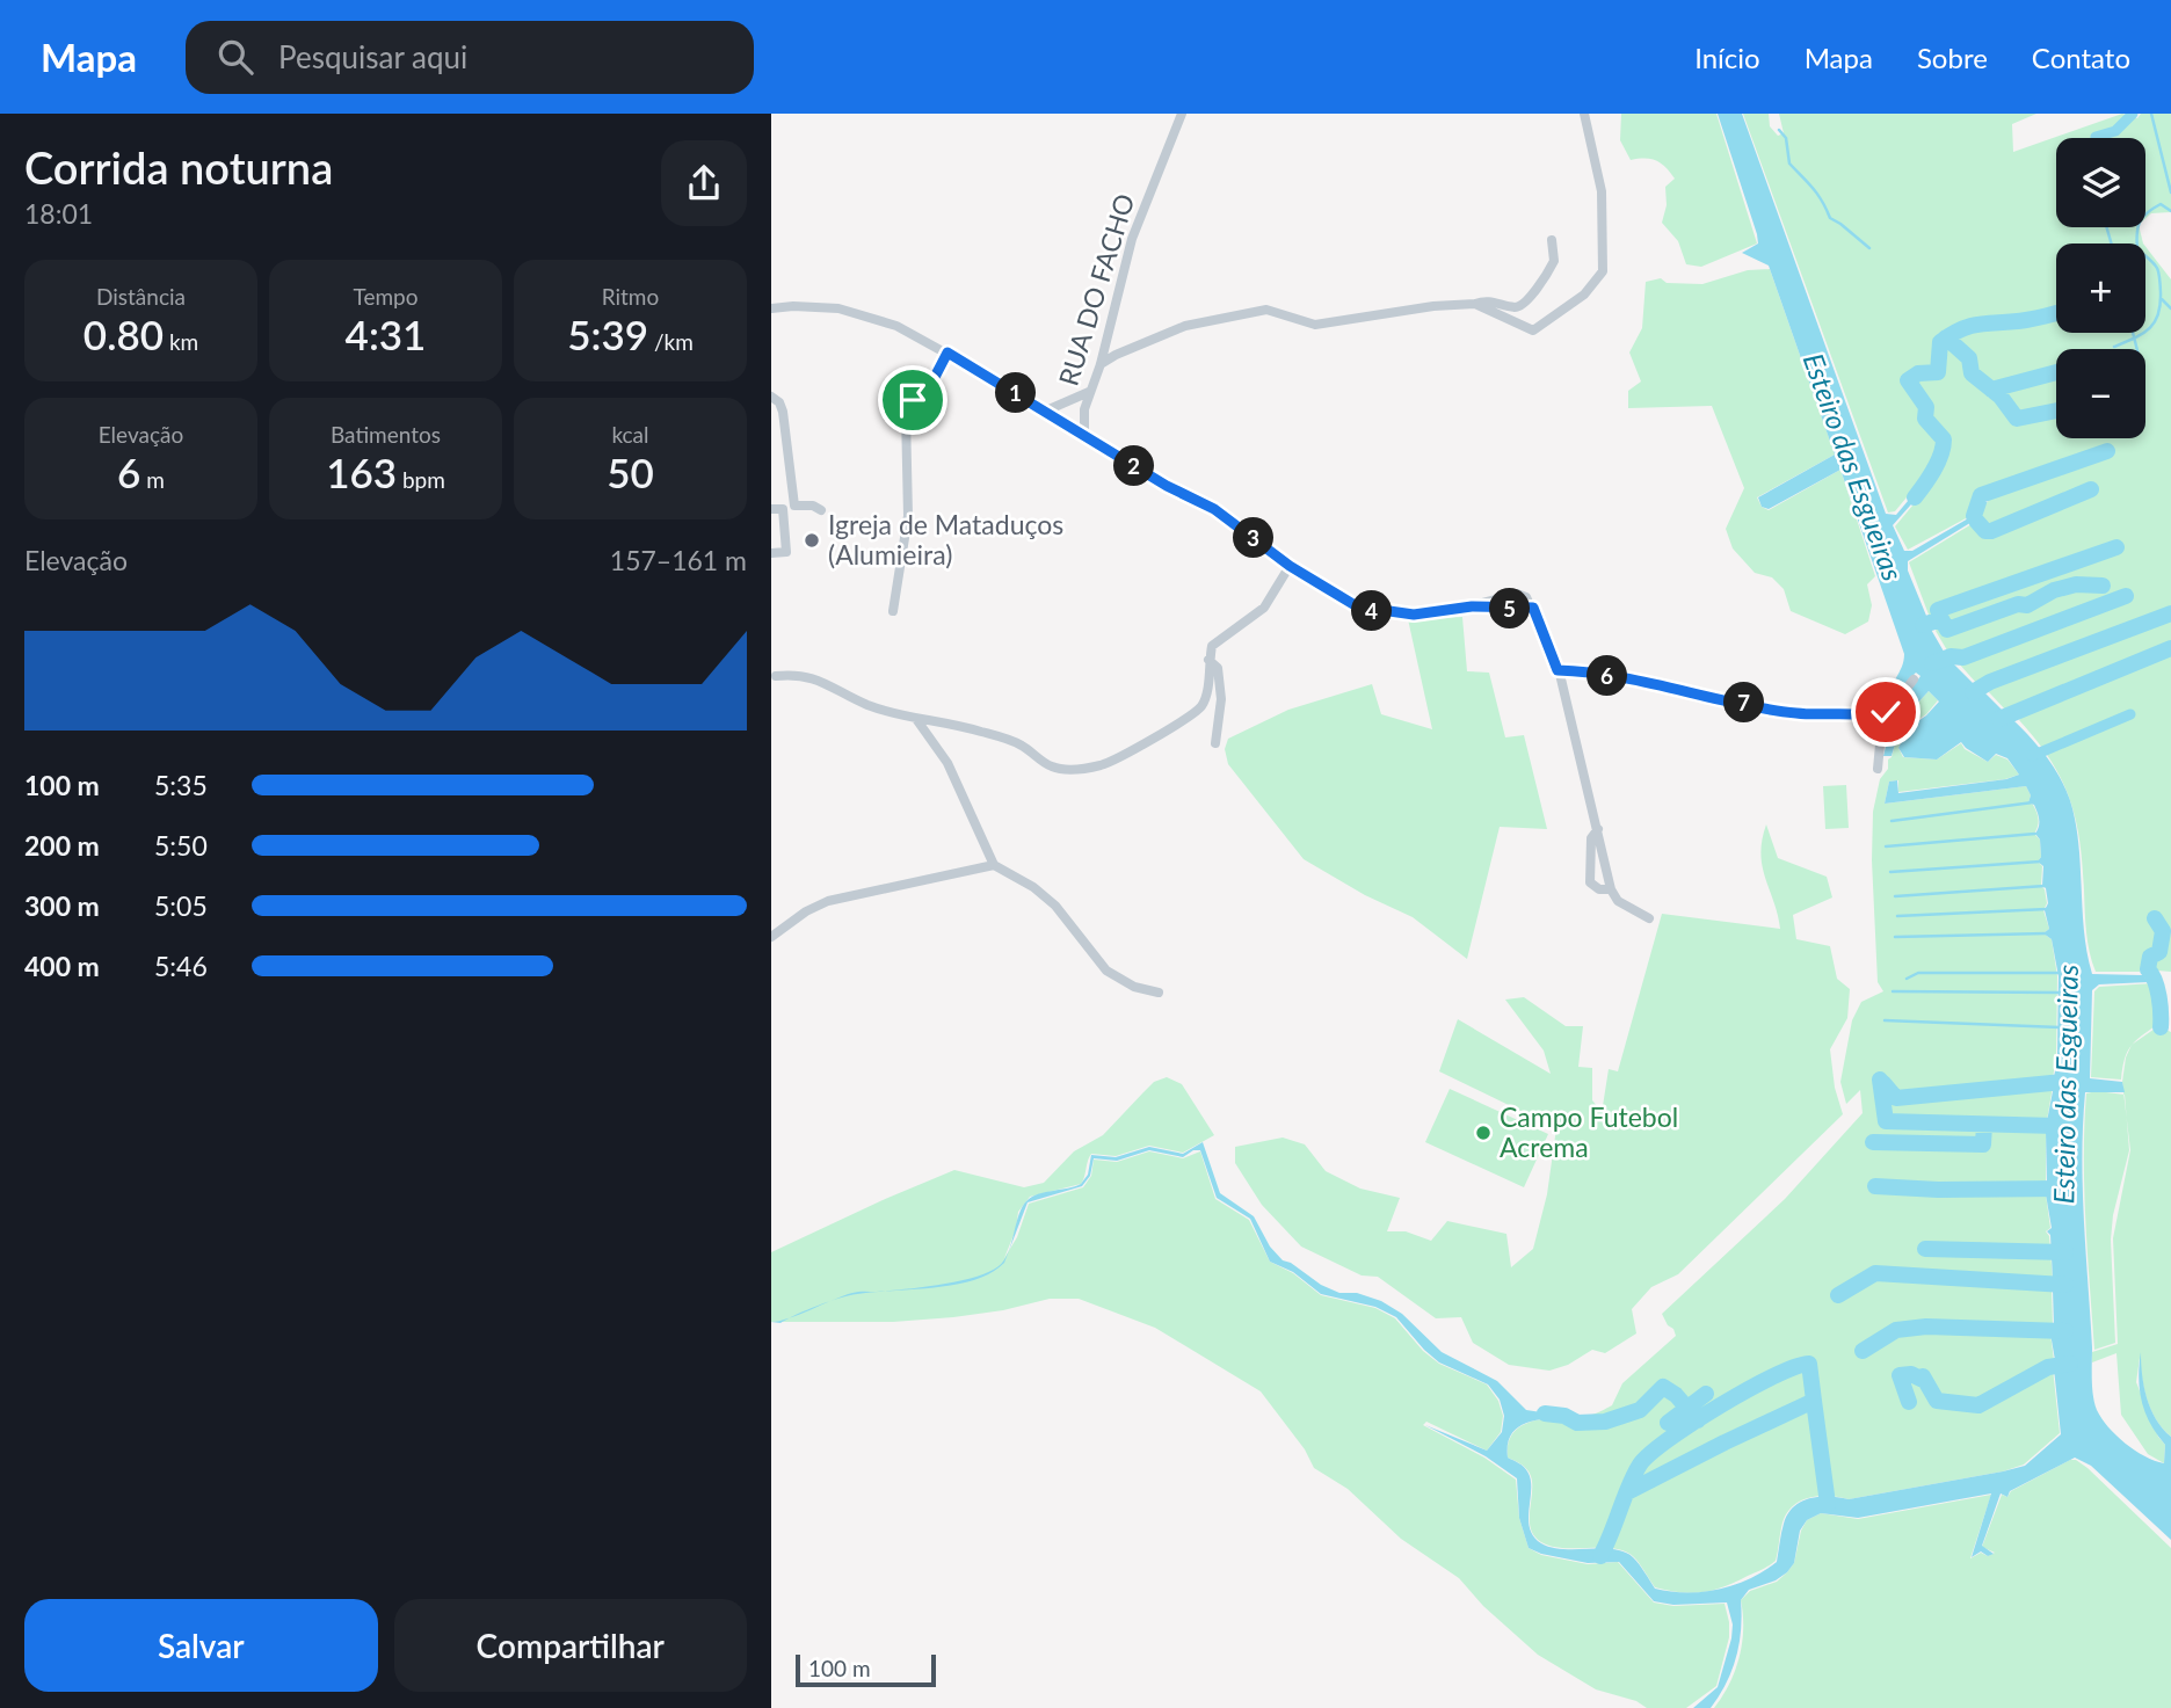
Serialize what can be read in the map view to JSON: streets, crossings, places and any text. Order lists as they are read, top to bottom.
{
  "streets": {
    "street": ["RUA DO FACHO"]
  },
  "water": ["Esteiro das Esgueiras"],
  "places": ["Igreja de Mataduços (Alumieira)", "Campo Futebol Acrema"],
  "scale_bar": "100 m",
  "page": {
    "header": "Mapa",
    "search": "Pesquisar aqui",
    "nav": [
      "Início",
      "Mapa",
      "Sobre",
      "Contato"
    ],
    "heading": ["Corrida noturna", "18:01"],
    "map_buttons": ["+", "−"],
    "stats": [
      ["Distância", "0.80 km"],
      ["Tempo", "4:31"],
      ["Ritmo", "5:39 /km"],
      ["Elevação", "6 m"],
      ["Batimentos", "163 bpm"],
      ["kcal", "50"]
    ],
    "pins": [
      "1",
      "2",
      "3",
      "5",
      "4",
      "6",
      "7"
    ],
    "chart": ["Elevação", "157–161 m"],
    "list": [
      {
        "name": "100 m",
        "note": "5:35"
      },
      {
        "name": "200 m",
        "note": "5:50"
      },
      {
        "name": "300 m",
        "note": "5:05"
      },
      {
        "name": "400 m",
        "note": "5:46"
      }
    ],
    "buttons": ["Salvar", "Compartilhar"],
    "scale": "100 m"
  }
}
